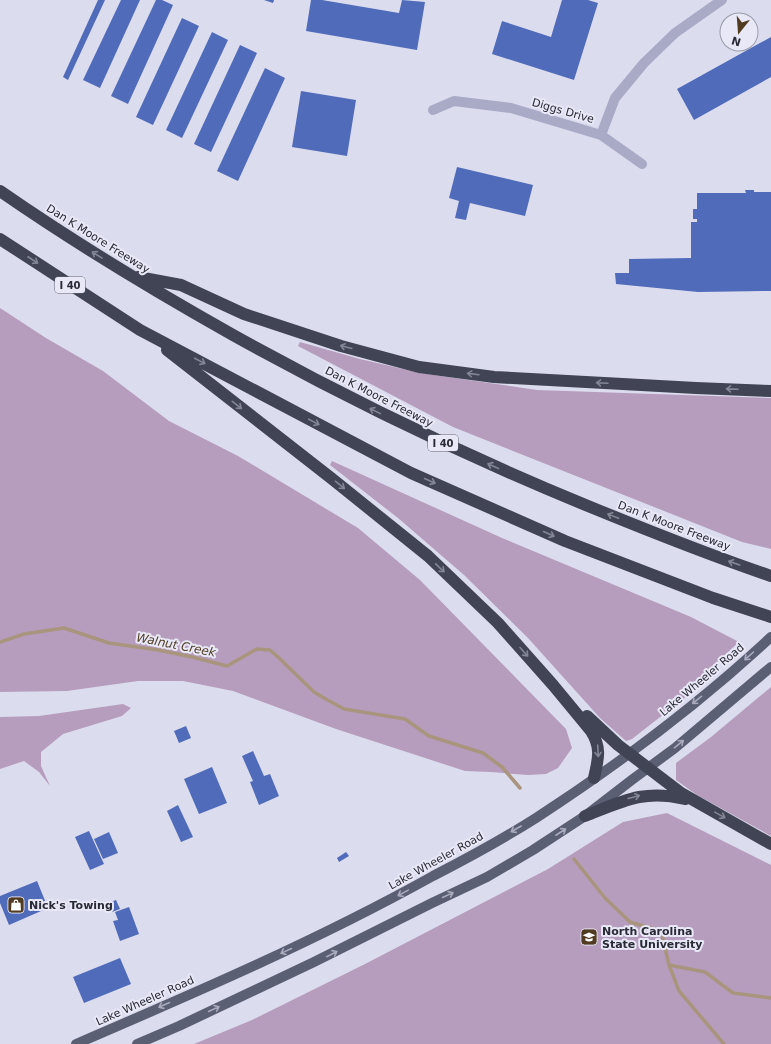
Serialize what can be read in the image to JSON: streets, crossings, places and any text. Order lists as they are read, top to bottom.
{
  "streets": {
    "highway": ["Dan K Moore Freeway", "I 40"],
    "main road": ["Lake Wheeler Road"],
    "street": ["Diggs Drive"]
  },
  "water": ["Walnut Creek"],
  "places": {
    "shop": ["Nick's Towing"],
    "school or university": ["North Carolina State University"]
  },
  "north": "bottom"
}
